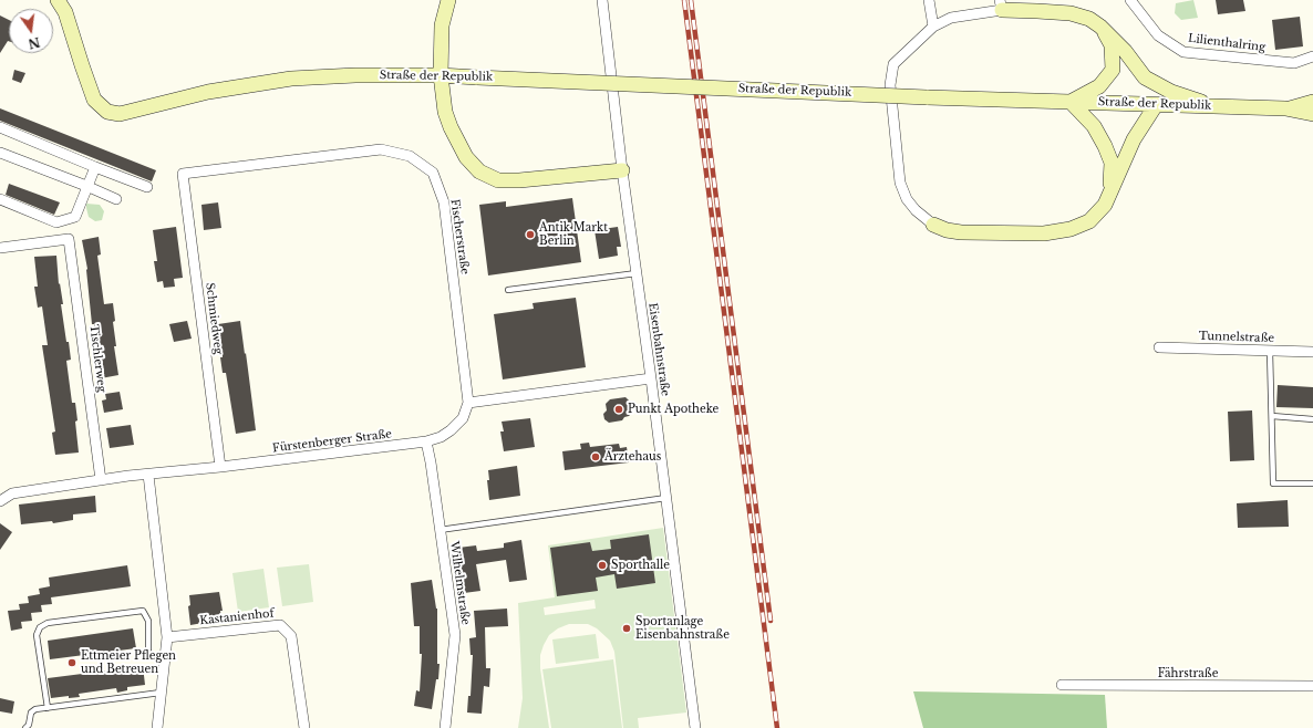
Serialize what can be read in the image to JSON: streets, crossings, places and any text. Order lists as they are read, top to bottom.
{
  "streets": {
    "main road": ["Straße der Republik"],
    "street": [
      "Lilienthalring",
      "Fischerstraße",
      "Schmiedweg",
      "Tunnelstraße",
      "Eisenbahnstraße",
      "Tischlerweg",
      "Fürstenberger Straße",
      "Wilhelmstraße",
      "Kastanienhof",
      "Fährstraße"
    ]
  },
  "crossings": [
    ["Fischerstraße", "Schmiedweg"],
    ["Fischerstraße", "Fürstenberger Straße"],
    ["Schmiedweg", "Fürstenberger Straße"],
    ["Tischlerweg", "Fürstenberger Straße"],
    ["Fürstenberger Straße", "Wilhelmstraße"]
  ],
  "places": [
    "Antik Markt Berlin",
    "Punkt Apotheke",
    "Ärztehaus",
    "Sporthalle",
    "Sportanlage Eisenbahnstraße",
    "Ettmeier Pflegen und Betreuen"
  ],
  "north": "bottom"
}
